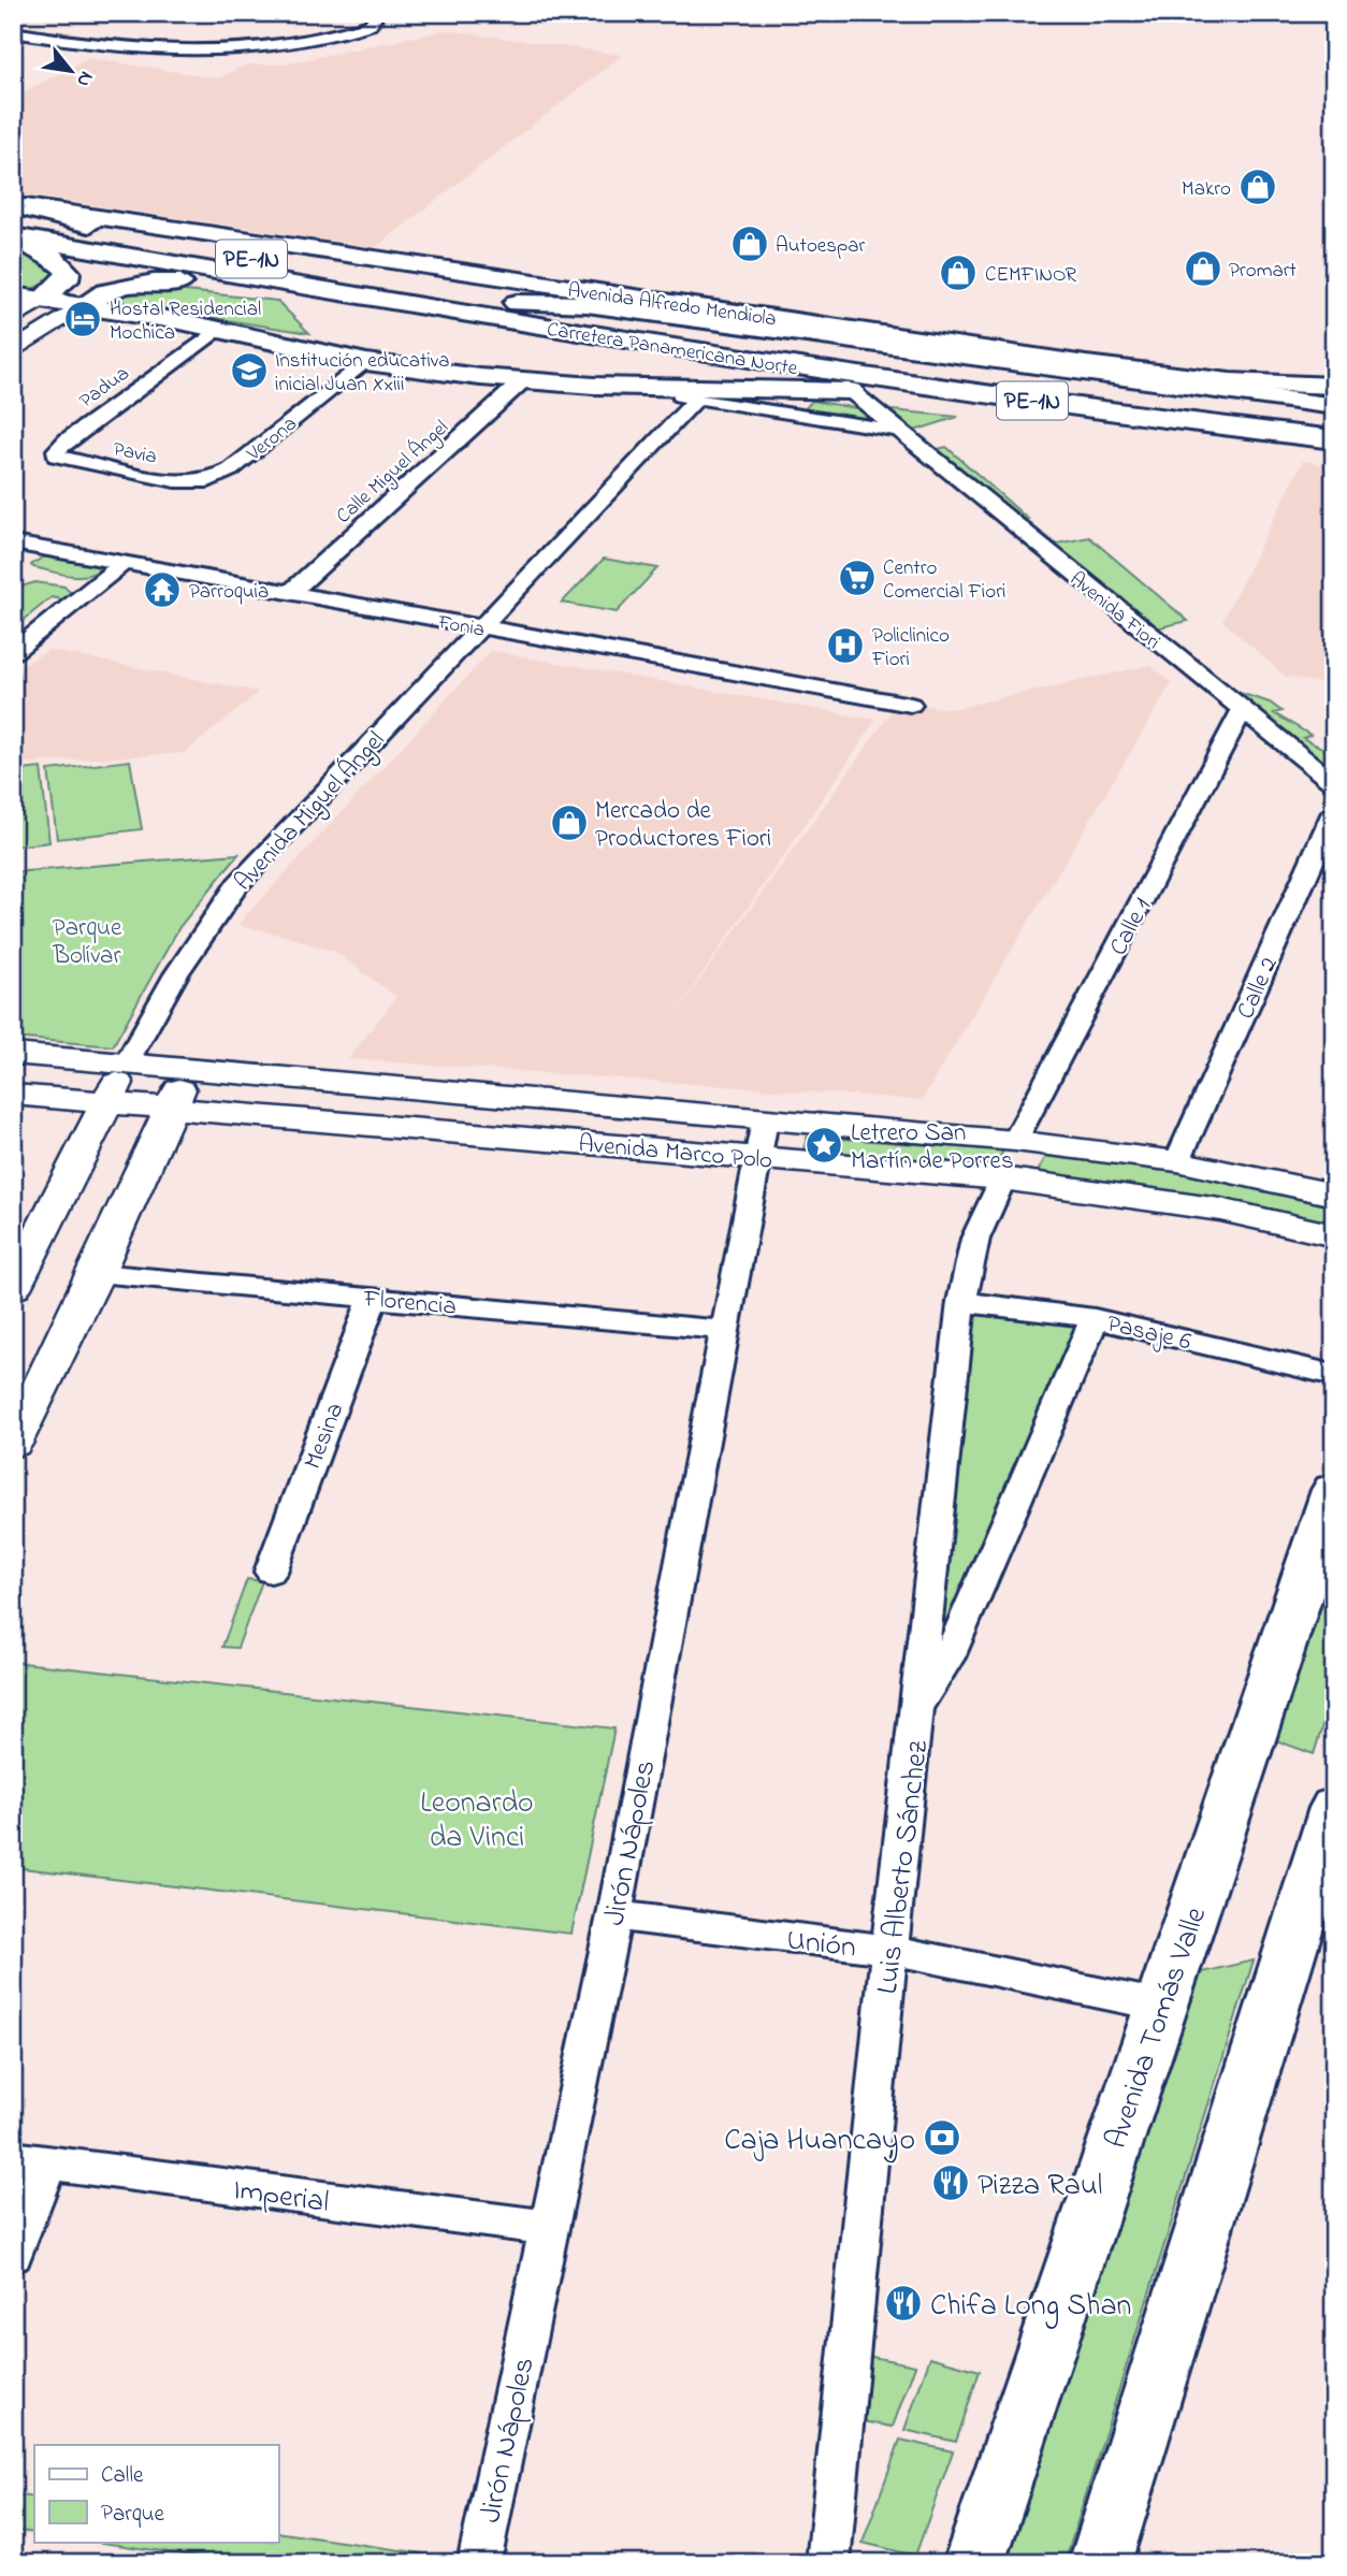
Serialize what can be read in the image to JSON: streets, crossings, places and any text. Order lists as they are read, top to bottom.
{
  "streets": {
    "main road": [
      "PE-1N",
      "Avenida Alfredo Mendiola",
      "Carretera Panamericana Norte",
      "Avenida Tomás Valle"
    ],
    "street": [
      "Padua",
      "Verona",
      "Pavia",
      "Calle Miguel Ángel",
      "Avenida Fiori",
      "Fonia",
      "Avenida Miguel Ángel",
      "Calle 1",
      "Calle 2",
      "Avenida Marco Polo",
      "Florencia",
      "Pasaje 6",
      "Mesina",
      "Jirón Nápoles",
      "Luis Alberto Sánchez",
      "Unión",
      "Imperial"
    ]
  },
  "crossings": [
    ["Padua", "Pavia"],
    ["Verona", "Pavia"],
    ["Calle Miguel Ángel", "Fonia"],
    ["Avenida Fiori", "Avenida Miguel Ángel"],
    ["Avenida Fiori", "Calle 1"],
    ["Fonia", "Avenida Miguel Ángel"],
    ["Avenida Miguel Ángel", "Avenida Marco Polo"],
    ["Calle 1", "Avenida Marco Polo"],
    ["Calle 2", "Avenida Marco Polo"],
    ["Avenida Marco Polo", "Jirón Nápoles"],
    ["Avenida Marco Polo", "Luis Alberto Sánchez"],
    ["Florencia", "Mesina"],
    ["Florencia", "Jirón Nápoles"],
    ["Pasaje 6", "Luis Alberto Sánchez"],
    ["Jirón Nápoles", "Unión"],
    ["Jirón Nápoles", "Imperial"],
    ["Luis Alberto Sánchez", "Unión"],
    ["Unión", "Avenida Tomás Valle"]
  ],
  "parks": ["Parque Bolívar", "Leonardo da Vinci"],
  "places": {
    "shop": [
      "Makro",
      "Autoespar",
      "Promart",
      "CEMFINOR",
      "Mercado de Productores Fiori"
    ],
    "hotel": ["Hostal Residencial Mochica"],
    "school or university": ["Institución educativa inicial Juan Xxiii"],
    "supermarket": ["Centro Comercial Fiori"],
    "temple": ["Parroquia"],
    "hospital": ["Policlinico Fiori"],
    "place": ["Letrero San Martín de Porres"],
    "bank": ["Caja Huancayo"],
    "restaurant": ["Pizza Raul", "Chifa Long Shan"]
  },
  "legend": ["Calle", "Parque"],
  "north": "bottom right"
}
